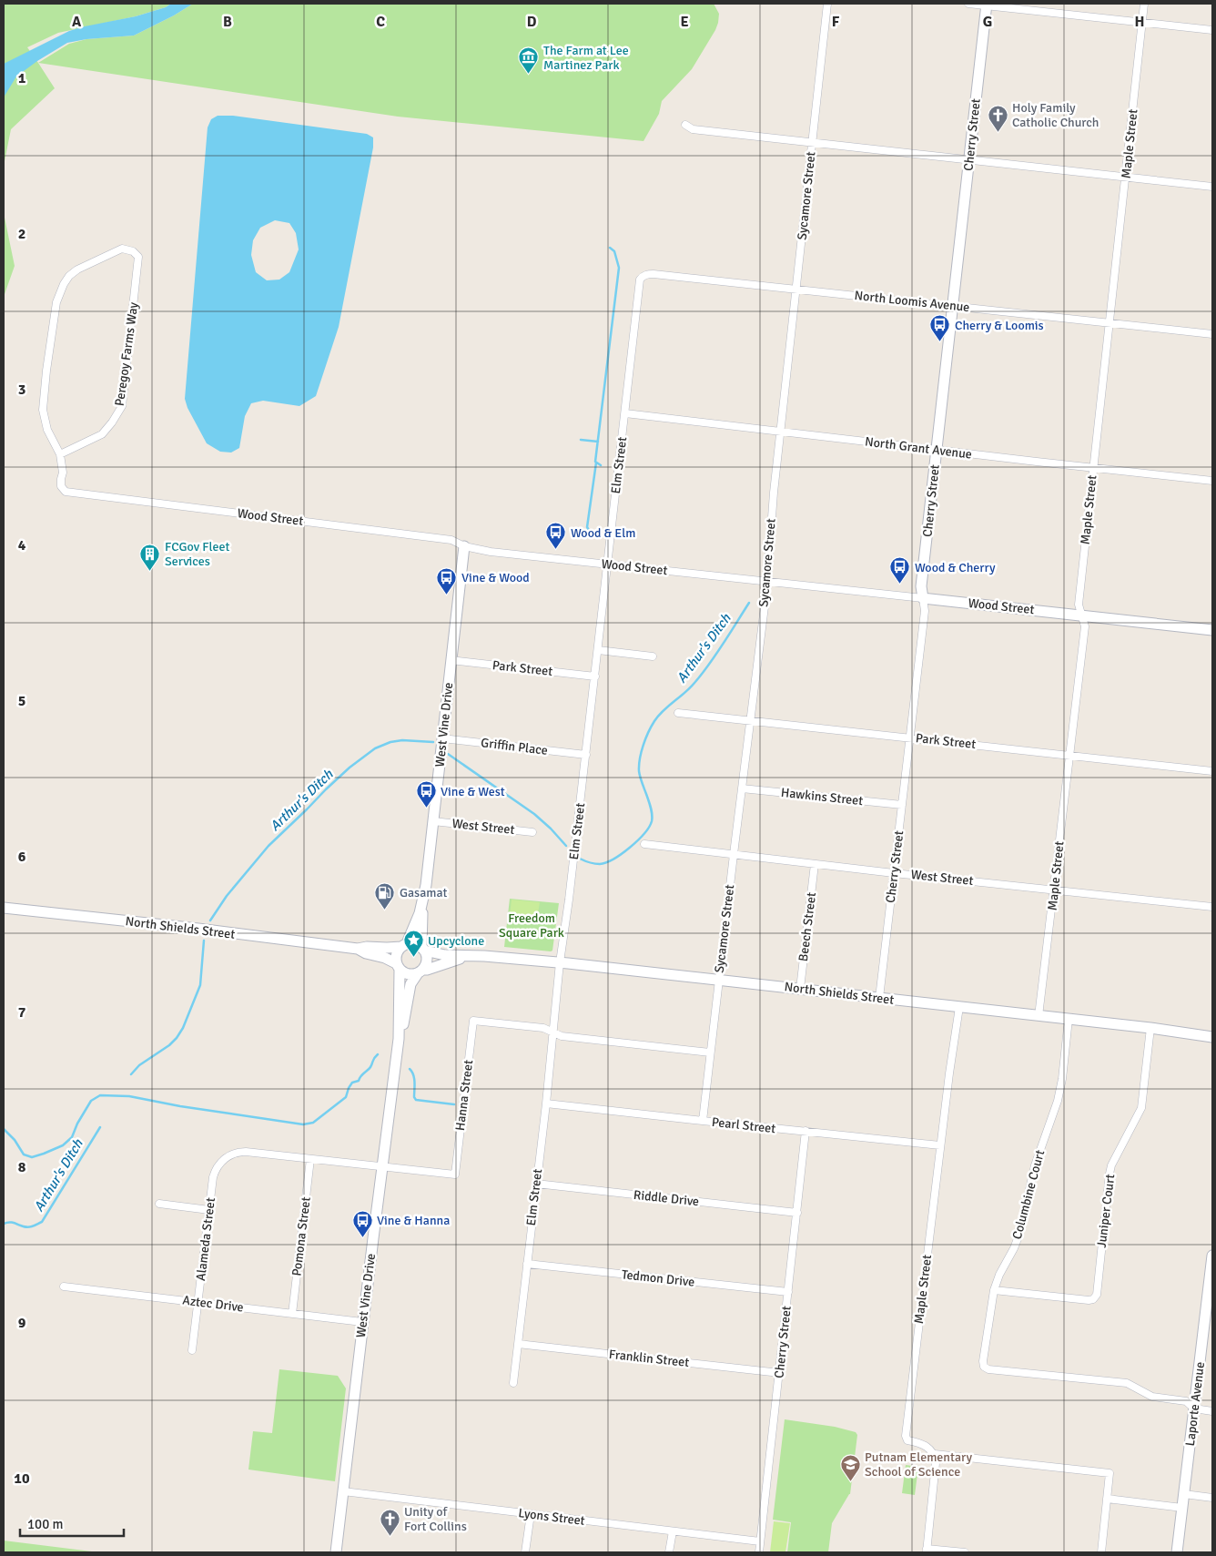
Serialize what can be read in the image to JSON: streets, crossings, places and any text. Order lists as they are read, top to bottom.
{
  "streets": {
    "street": [
      "Cherry Street",
      "Maple Street",
      "Sycamore Street",
      "North Loomis Avenue",
      "Peregoy Farms Way",
      "North Grant Avenue",
      "Elm Street",
      "Wood Street",
      "Park Street",
      "West Vine Drive",
      "Griffin Place",
      "Hawkins Street",
      "West Street",
      "Beech Street",
      "North Shields Street",
      "Hanna Street",
      "Pearl Street",
      "Columbine Court",
      "Riddle Drive",
      "Juniper Court",
      "Pomona Street",
      "Alameda Street",
      "Tedmon Drive",
      "Aztec Drive",
      "Franklin Street",
      "Laporte Avenue",
      "Lyons Street"
    ]
  },
  "crossings": [
    ["Cherry Street", "North Loomis Avenue"],
    ["Cherry Street", "North Grant Avenue"],
    ["Cherry Street", "Wood Street"],
    ["Cherry Street", "Park Street"],
    ["Cherry Street", "Hawkins Street"],
    ["Cherry Street", "West Street"],
    ["Cherry Street", "North Shields Street"],
    ["Cherry Street", "Pearl Street"],
    ["Cherry Street", "Riddle Drive"],
    ["Cherry Street", "Tedmon Drive"],
    ["Cherry Street", "Franklin Street"],
    ["Cherry Street", "Lyons Street"],
    ["Maple Street", "North Loomis Avenue"],
    ["Maple Street", "North Grant Avenue"],
    ["Maple Street", "Wood Street"],
    ["Maple Street", "Park Street"],
    ["Maple Street", "West Street"],
    ["Maple Street", "North Shields Street"],
    ["Maple Street", "Pearl Street"],
    ["Sycamore Street", "North Loomis Avenue"],
    ["Sycamore Street", "North Grant Avenue"],
    ["Sycamore Street", "Wood Street"],
    ["Sycamore Street", "Park Street"],
    ["Sycamore Street", "Hawkins Street"],
    ["Sycamore Street", "West Street"],
    ["Sycamore Street", "North Shields Street"],
    ["Sycamore Street", "Hanna Street"],
    ["Sycamore Street", "Pearl Street"],
    ["North Loomis Avenue", "Elm Street"],
    ["Peregoy Farms Way", "Wood Street"],
    ["North Grant Avenue", "Elm Street"],
    ["Elm Street", "Wood Street"],
    ["Elm Street", "Park Street"],
    ["Elm Street", "Griffin Place"],
    ["Elm Street", "North Shields Street"],
    ["Elm Street", "Hanna Street"],
    ["Elm Street", "Pearl Street"],
    ["Elm Street", "Riddle Drive"],
    ["Elm Street", "Tedmon Drive"],
    ["Elm Street", "Franklin Street"],
    ["Wood Street", "West Vine Drive"],
    ["Park Street", "West Vine Drive"],
    ["West Vine Drive", "Griffin Place"],
    ["West Vine Drive", "West Street"],
    ["West Vine Drive", "North Shields Street"],
    ["West Vine Drive", "Hanna Street"],
    ["West Vine Drive", "Aztec Drive"],
    ["West Vine Drive", "Lyons Street"],
    ["West Street", "Beech Street"],
    ["Beech Street", "North Shields Street"],
    ["North Shields Street", "Columbine Court"],
    ["North Shields Street", "Juniper Court"],
    ["Hanna Street", "Pomona Street"],
    ["Hanna Street", "Alameda Street"],
    ["Columbine Court", "Juniper Court"],
    ["Columbine Court", "Laporte Avenue"],
    ["Pomona Street", "Aztec Drive"],
    ["Alameda Street", "Aztec Drive"]
  ],
  "water": ["Arthur's Ditch"],
  "parks": ["Freedom Square Park"],
  "places": {
    "museum": ["The Farm at Lee Martinez Park"],
    "church": ["Holy Family Catholic Church", "Unity of Fort Collins"],
    "bus stop": [
      "Cherry & Loomis",
      "Wood & Elm",
      "Wood & Cherry",
      "Vine & Wood",
      "Vine & West",
      "Vine & Hanna"
    ],
    "building": ["FCGov Fleet Services"],
    "fuel station": ["Gasamat"],
    "place": ["Upcyclone"],
    "school or university": ["Putnam Elementary School of Science"]
  },
  "scale_bar": "100 m",
  "grid": {
    "columns": [
      "A",
      "B",
      "C",
      "D",
      "E",
      "F",
      "G",
      "H"
    ],
    "rows": [
      "1",
      "2",
      "3",
      "4",
      "5",
      "6",
      "7",
      "8",
      "9",
      "10"
    ]
  }
}
